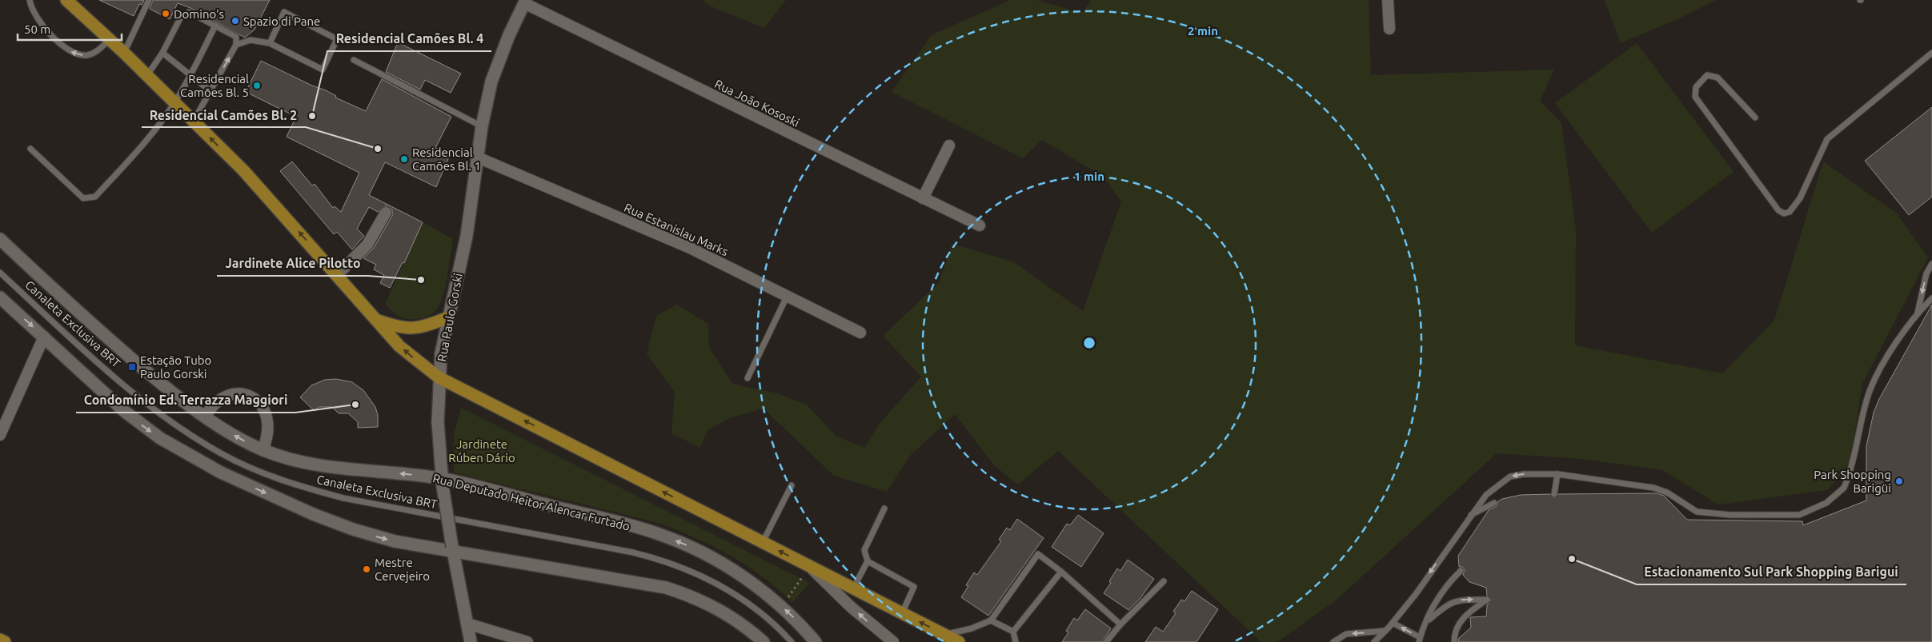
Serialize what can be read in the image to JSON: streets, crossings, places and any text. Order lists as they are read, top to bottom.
{
  "streets": {
    "street": [
      "Rua João Kososki",
      "Rua Estanislau Marks",
      "Rua Paulo Gorski",
      "Rua Deputado Heitor Alencar Furtado"
    ],
    "lane": ["Canaleta Exclusiva BRT"]
  },
  "crossings": [
    ["Rua João Kososki", "Rua Paulo Gorski"],
    ["Rua Estanislau Marks", "Rua Paulo Gorski"],
    ["Rua Paulo Gorski", "Rua Deputado Heitor Alencar Furtado"]
  ],
  "parks": ["Jardinete Rúben Dário"],
  "places": {
    "other": [
      "Domino's",
      "Spazio di Pane",
      "Residencial Camões Bl. 5",
      "Residencial Camões Bl. 4",
      "Residencial Camões Bl. 2",
      "Residencial Camões Bl. 1",
      "Jardinete Alice Pilotto",
      "Condomínio Ed. Terrazza Maggiori",
      "Park Shopping Barigüi",
      "Estacionamento Sul Park Shopping Barigui",
      "Mestre Cervejeiro"
    ],
    "transit": ["Estação Tubo Paulo Gorski"]
  },
  "scale_bar": "50 m",
  "rings": ["2 min", "1 min"]
}
